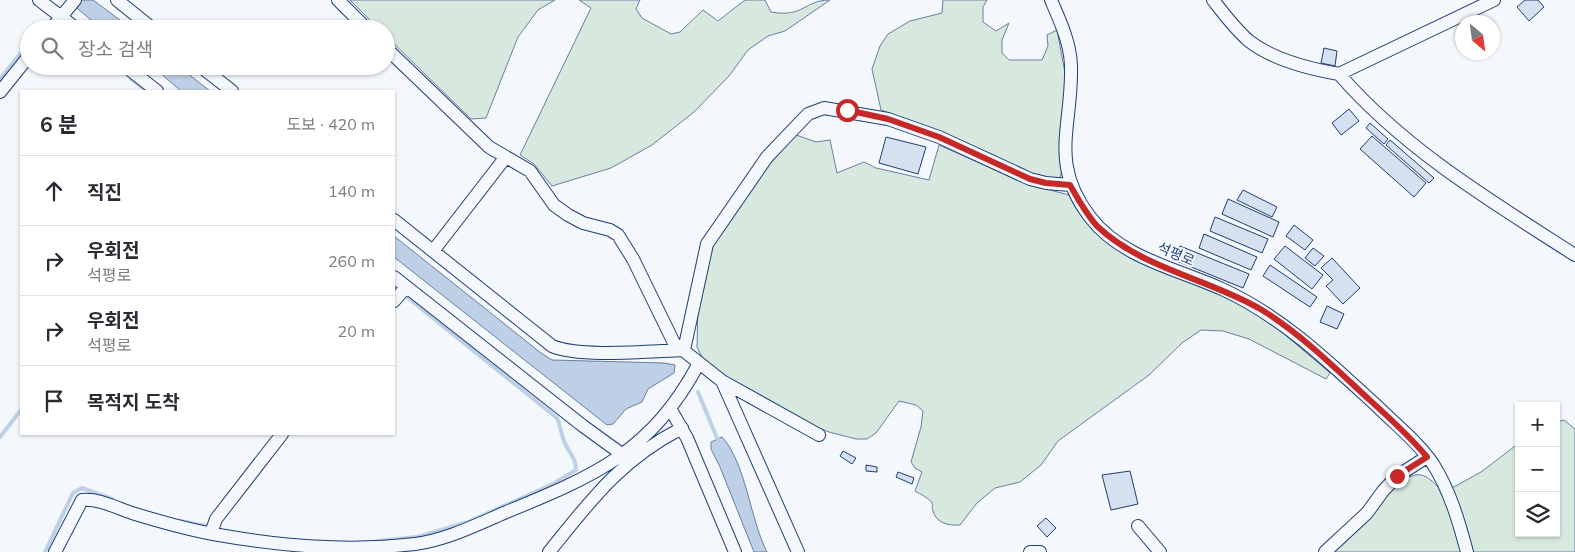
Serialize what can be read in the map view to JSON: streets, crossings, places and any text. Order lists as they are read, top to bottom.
{
  "streets": {
    "street": ["석평로"]
  },
  "north": "bottom right",
  "page": {
    "search": "장소 검색",
    "heading": ["6 분", "도보 · 420 m"],
    "list": [
      ["직진", "140 m"],
      ["우회전", "석평로", "260 m"],
      ["우회전", "석평로", "20 m"],
      "목적지 도착"
    ],
    "map_buttons": ["+", "−"]
  }
}
